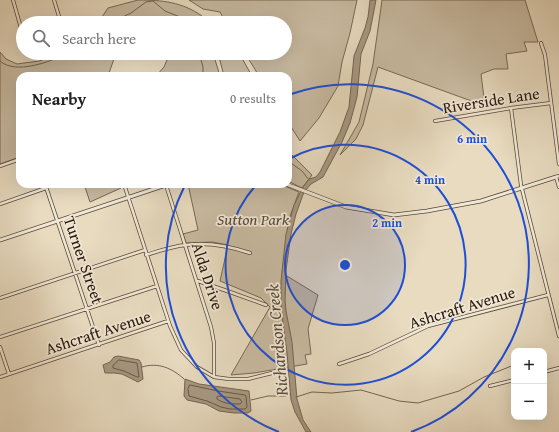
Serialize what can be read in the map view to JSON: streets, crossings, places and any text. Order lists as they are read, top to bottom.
{
  "streets": {
    "street": [
      "Riverside Lane",
      "Turner Street",
      "Alda Drive",
      "Ashcraft Avenue"
    ]
  },
  "crossings": [
    ["Turner Street", "Ashcraft Avenue"],
    ["Alda Drive", "Ashcraft Avenue"]
  ],
  "water": ["Richardson Creek"],
  "parks": ["Sutton Park"],
  "page": {
    "search": "Search here",
    "heading": ["Nearby", "0 results"],
    "map_buttons": ["+", "−"]
  },
  "rings": ["6 min", "4 min", "2 min"]
}
